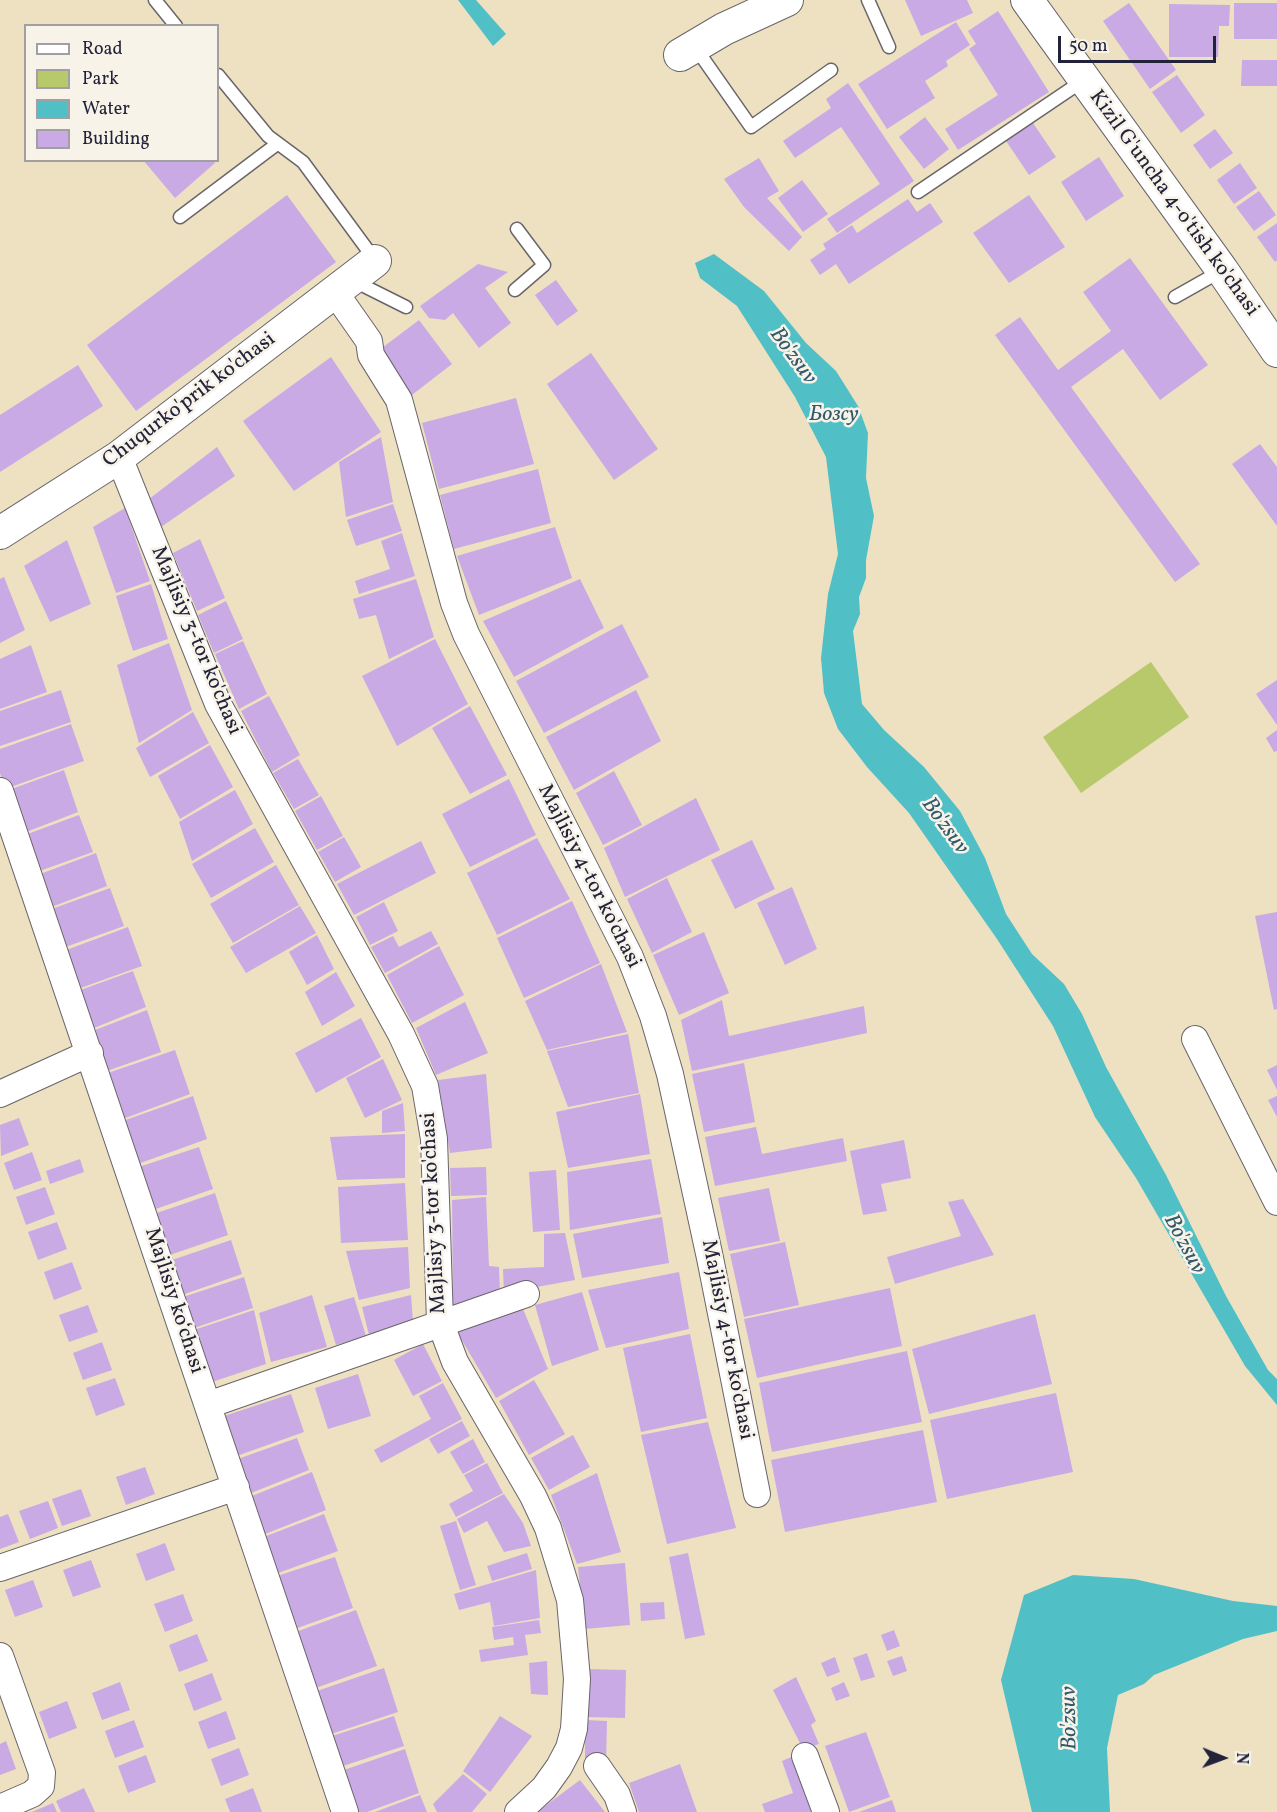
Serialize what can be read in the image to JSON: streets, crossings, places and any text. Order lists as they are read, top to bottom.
{
  "streets": {
    "street": [
      "Kizil G'uncha 4-o'tish ko'chasi",
      "Chuqurko'prik ko'chasi",
      "Majlisiy 3-tor ko'chasi",
      "Majlisiy 4-tor ko'chasi",
      "Majlisiy koʻchasi"
    ]
  },
  "crossings": [
    ["Chuqurko'prik ko'chasi", "Majlisiy 3-tor ko'chasi"],
    ["Chuqurko'prik ko'chasi", "Majlisiy 4-tor ko'chasi"]
  ],
  "water": ["Bo'zsuv", "Бозсу"],
  "legend": [
    "Road",
    "Park",
    "Water",
    "Building"
  ],
  "scale_bar": "50 m",
  "north": "right"
}
